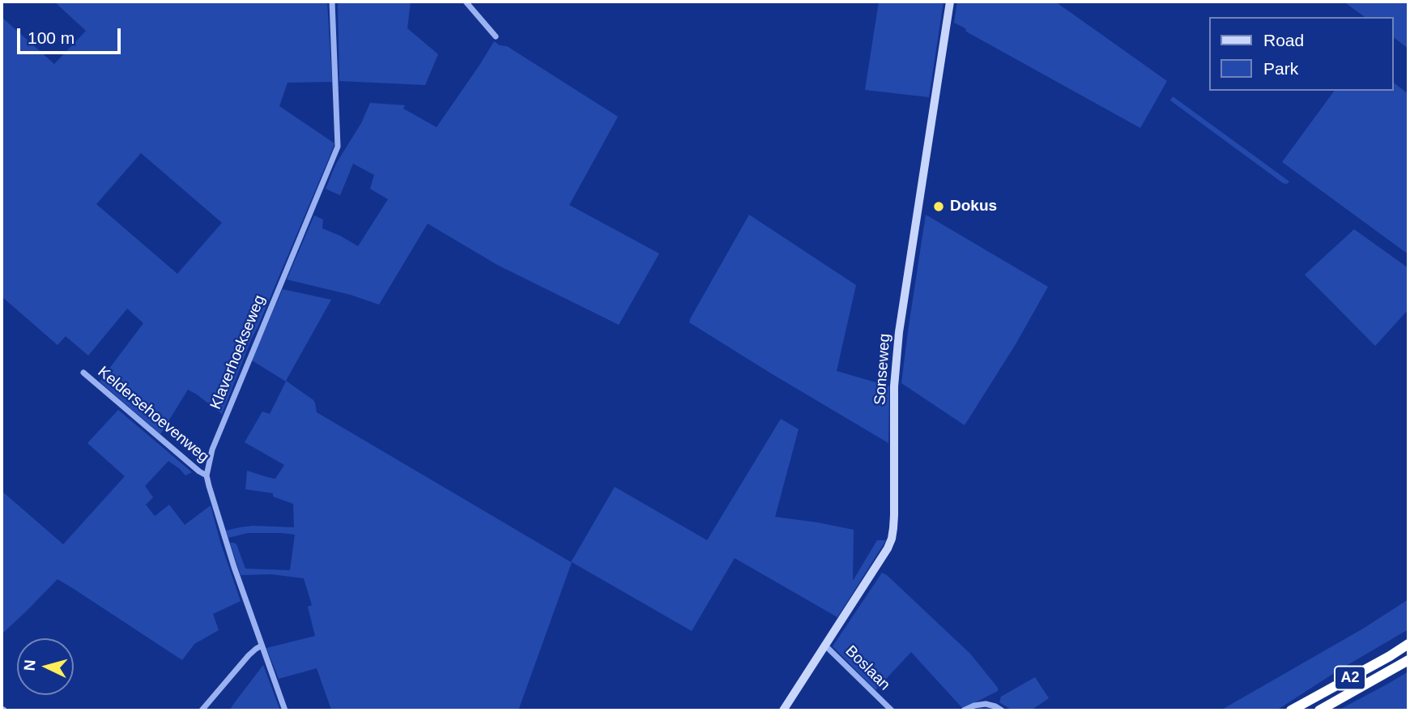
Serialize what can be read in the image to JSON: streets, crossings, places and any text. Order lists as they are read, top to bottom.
{
  "streets": {
    "highway": ["A2"],
    "main road": ["Sonseweg"],
    "street": ["Klaverhoekseweg", "Keldersehoevenweg", "Boslaan"]
  },
  "crossings": [
    ["Klaverhoekseweg", "Keldersehoevenweg"],
    ["Sonseweg", "Boslaan"]
  ],
  "places": ["Dokus"],
  "legend": ["Road", "Park"],
  "scale_bar": "100 m",
  "north": "left"
}
